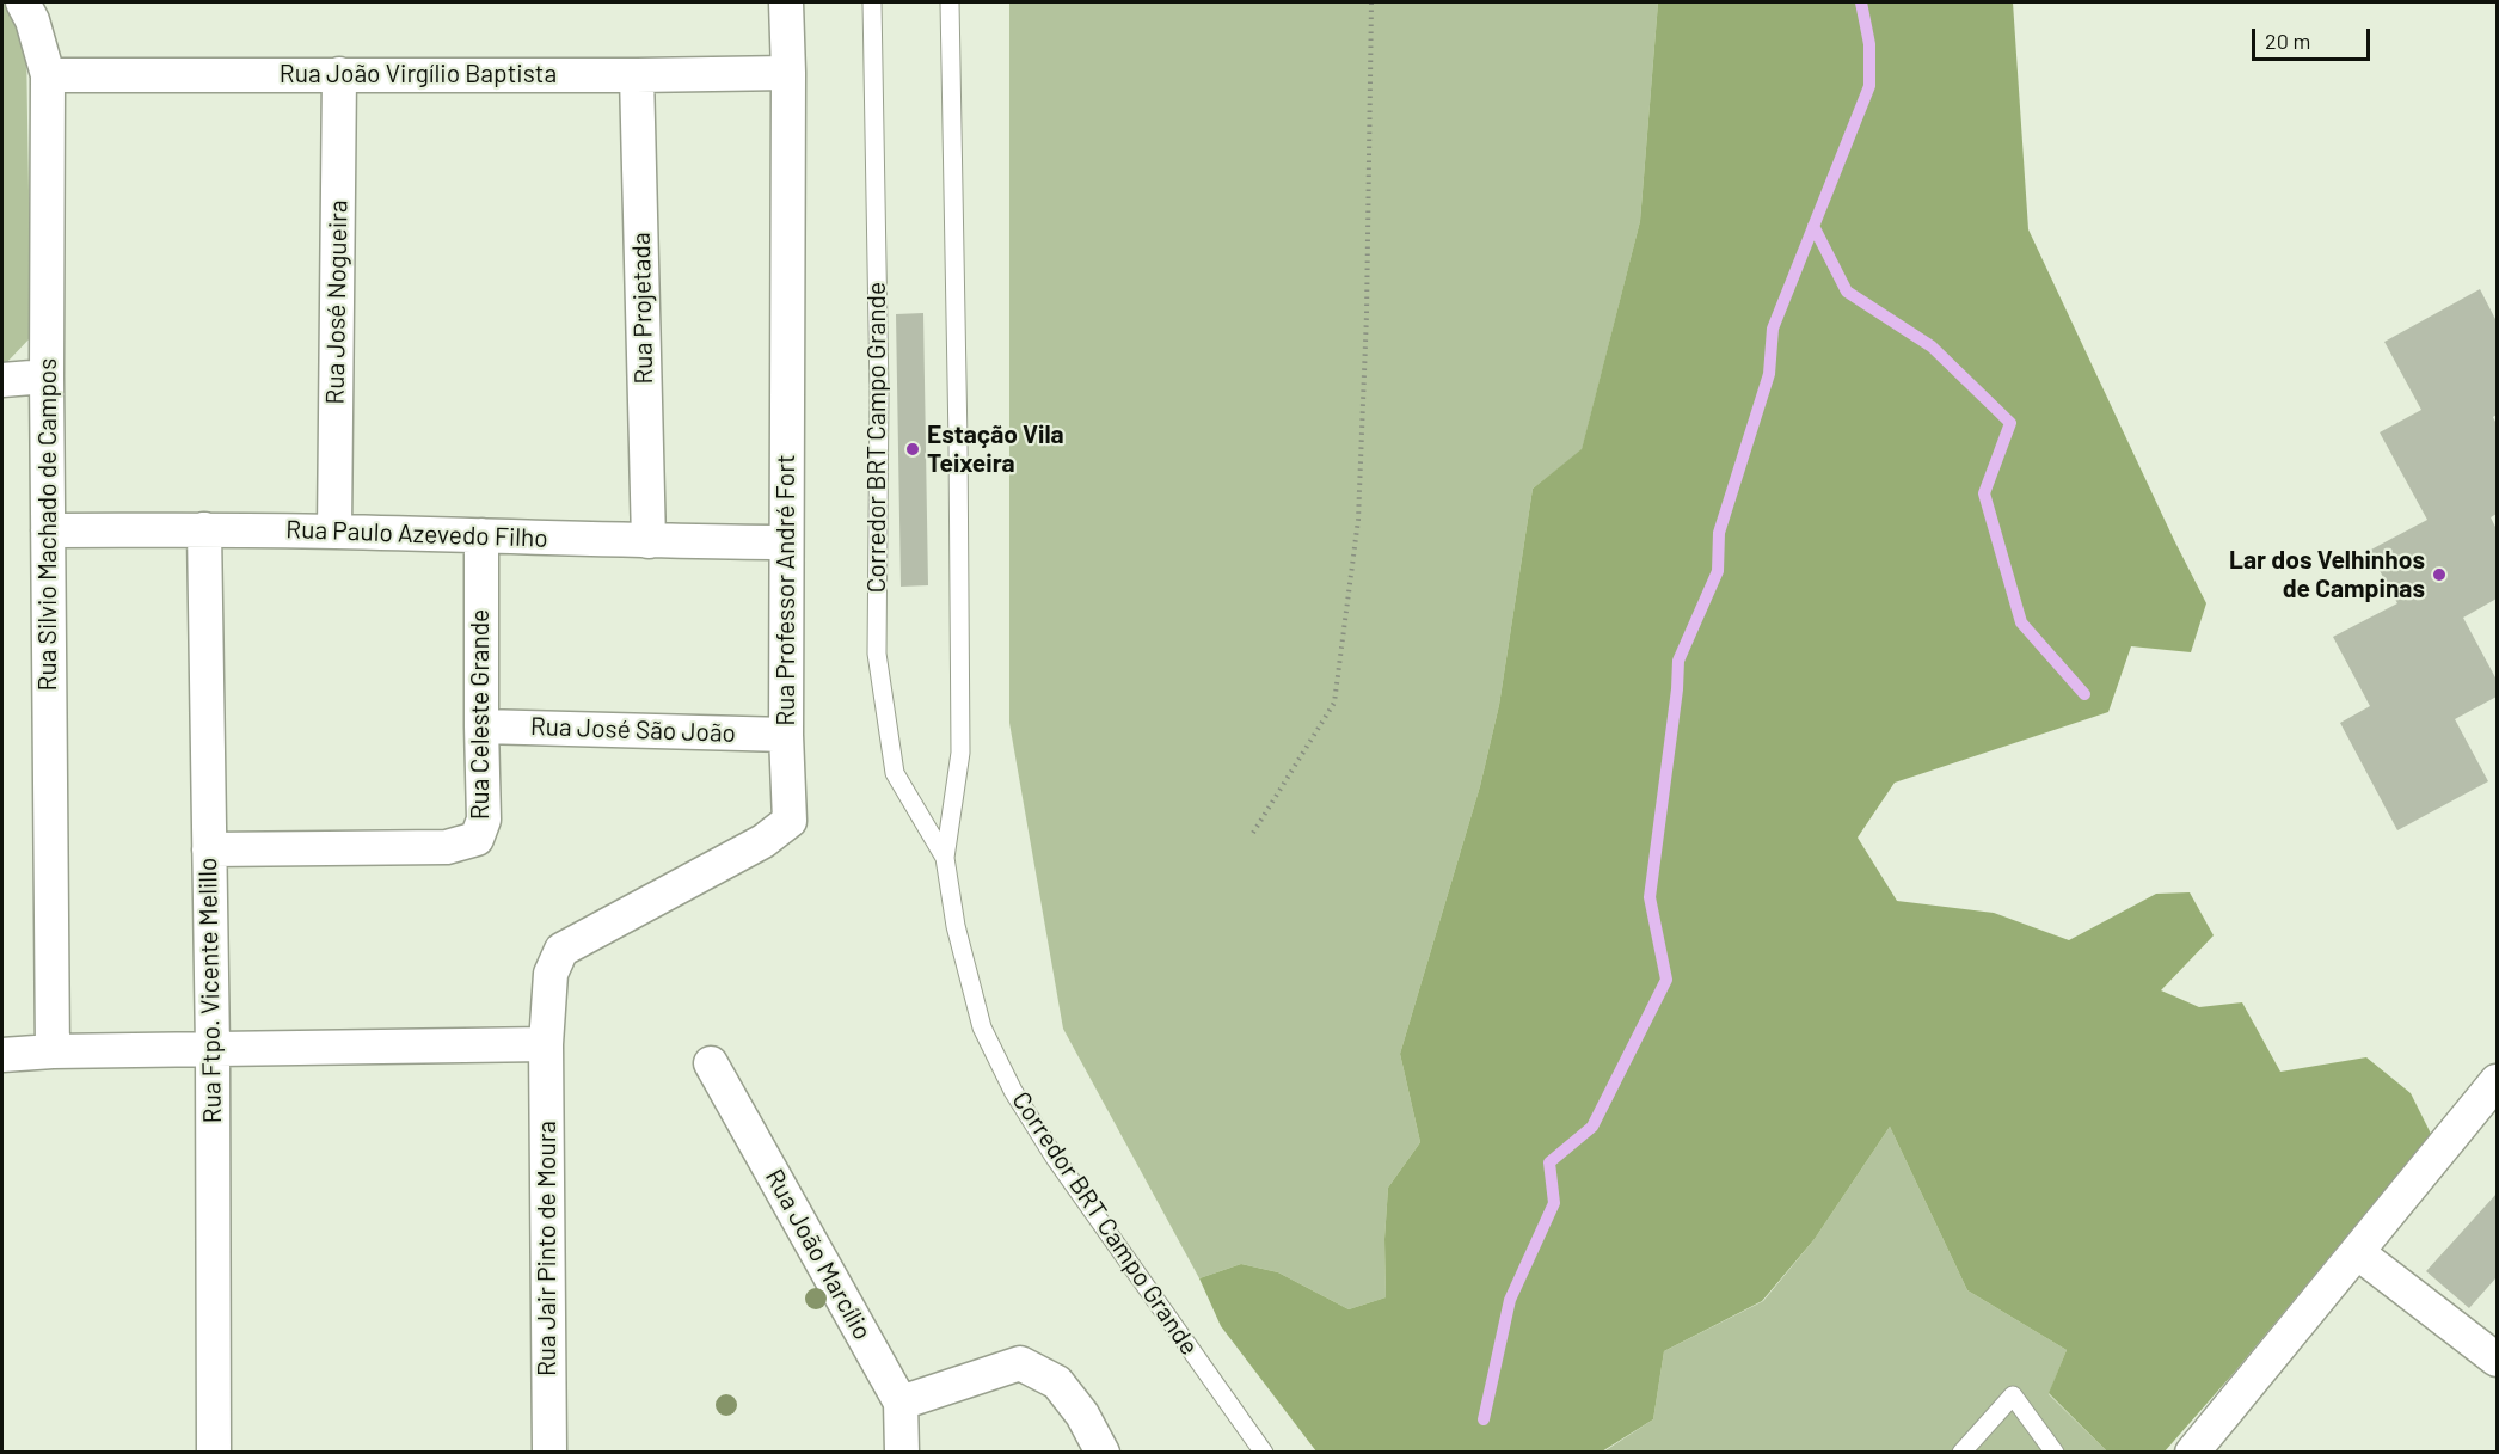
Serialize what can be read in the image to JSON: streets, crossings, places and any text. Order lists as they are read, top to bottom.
{
  "streets": {
    "street": [
      "Rua João Virgílio Baptista",
      "Rua José Nogueira",
      "Rua Projetada",
      "Rua Silvio Machado de Campos",
      "Rua Paulo Azevedo Filho",
      "Rua Professor André Fort",
      "Rua Celeste Grande",
      "Rua José São João",
      "Rua Ftpo. Vicente Melillo",
      "Rua Jair Pinto de Moura",
      "Rua João Marcílio"
    ],
    "lane": ["Corredor BRT Campo Grande"]
  },
  "crossings": [
    ["Rua João Virgílio Baptista", "Rua José Nogueira"],
    ["Rua João Virgílio Baptista", "Rua Projetada"],
    ["Rua João Virgílio Baptista", "Rua Silvio Machado de Campos"],
    ["Rua João Virgílio Baptista", "Rua Professor André Fort"],
    ["Rua José Nogueira", "Rua Paulo Azevedo Filho"],
    ["Rua Projetada", "Rua Paulo Azevedo Filho"],
    ["Rua Silvio Machado de Campos", "Rua Paulo Azevedo Filho"],
    ["Rua Paulo Azevedo Filho", "Rua Professor André Fort"],
    ["Rua Paulo Azevedo Filho", "Rua Celeste Grande"],
    ["Rua Paulo Azevedo Filho", "Rua Ftpo. Vicente Melillo"],
    ["Rua Professor André Fort", "Rua José São João"],
    ["Rua Professor André Fort", "Rua Jair Pinto de Moura"],
    ["Rua Celeste Grande", "Rua José São João"],
    ["Rua Celeste Grande", "Rua Ftpo. Vicente Melillo"]
  ],
  "places": ["Estação Vila Teixeira", "Lar dos Velhinhos de Campinas"],
  "scale_bar": "20 m"
}
